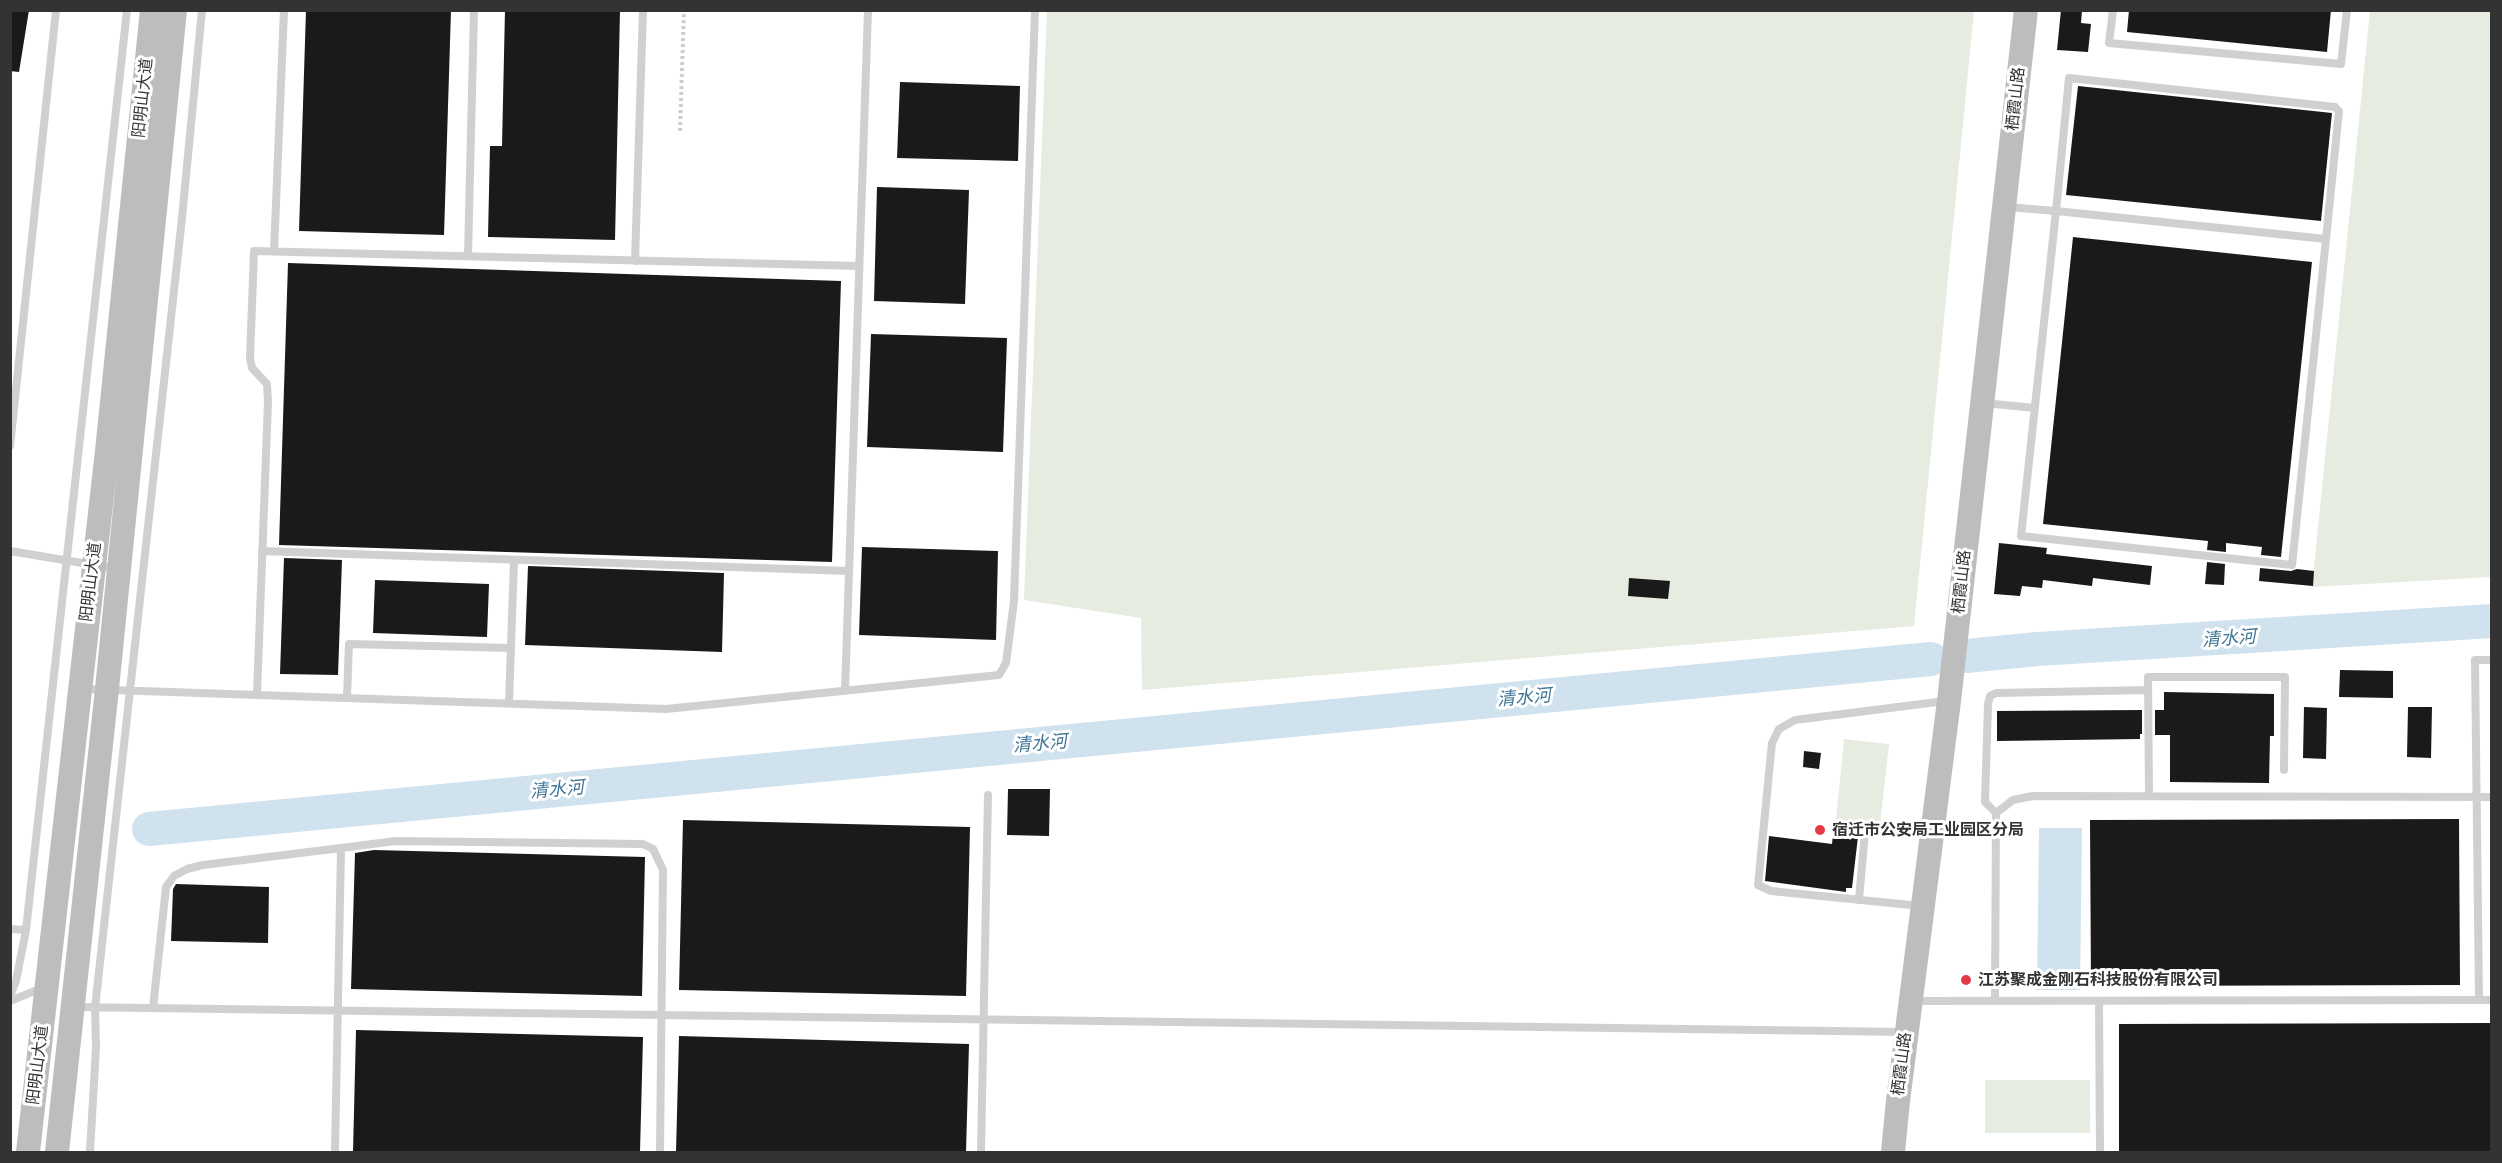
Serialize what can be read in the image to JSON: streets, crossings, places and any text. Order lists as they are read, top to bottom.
{
  "streets": {
    "main road": ["阳明山大道", "栖霞山路"]
  },
  "water": ["清水河"],
  "places": ["宿迁市公安局工业园区分局", "江苏聚成金刚石科技股份有限公司"]
}
